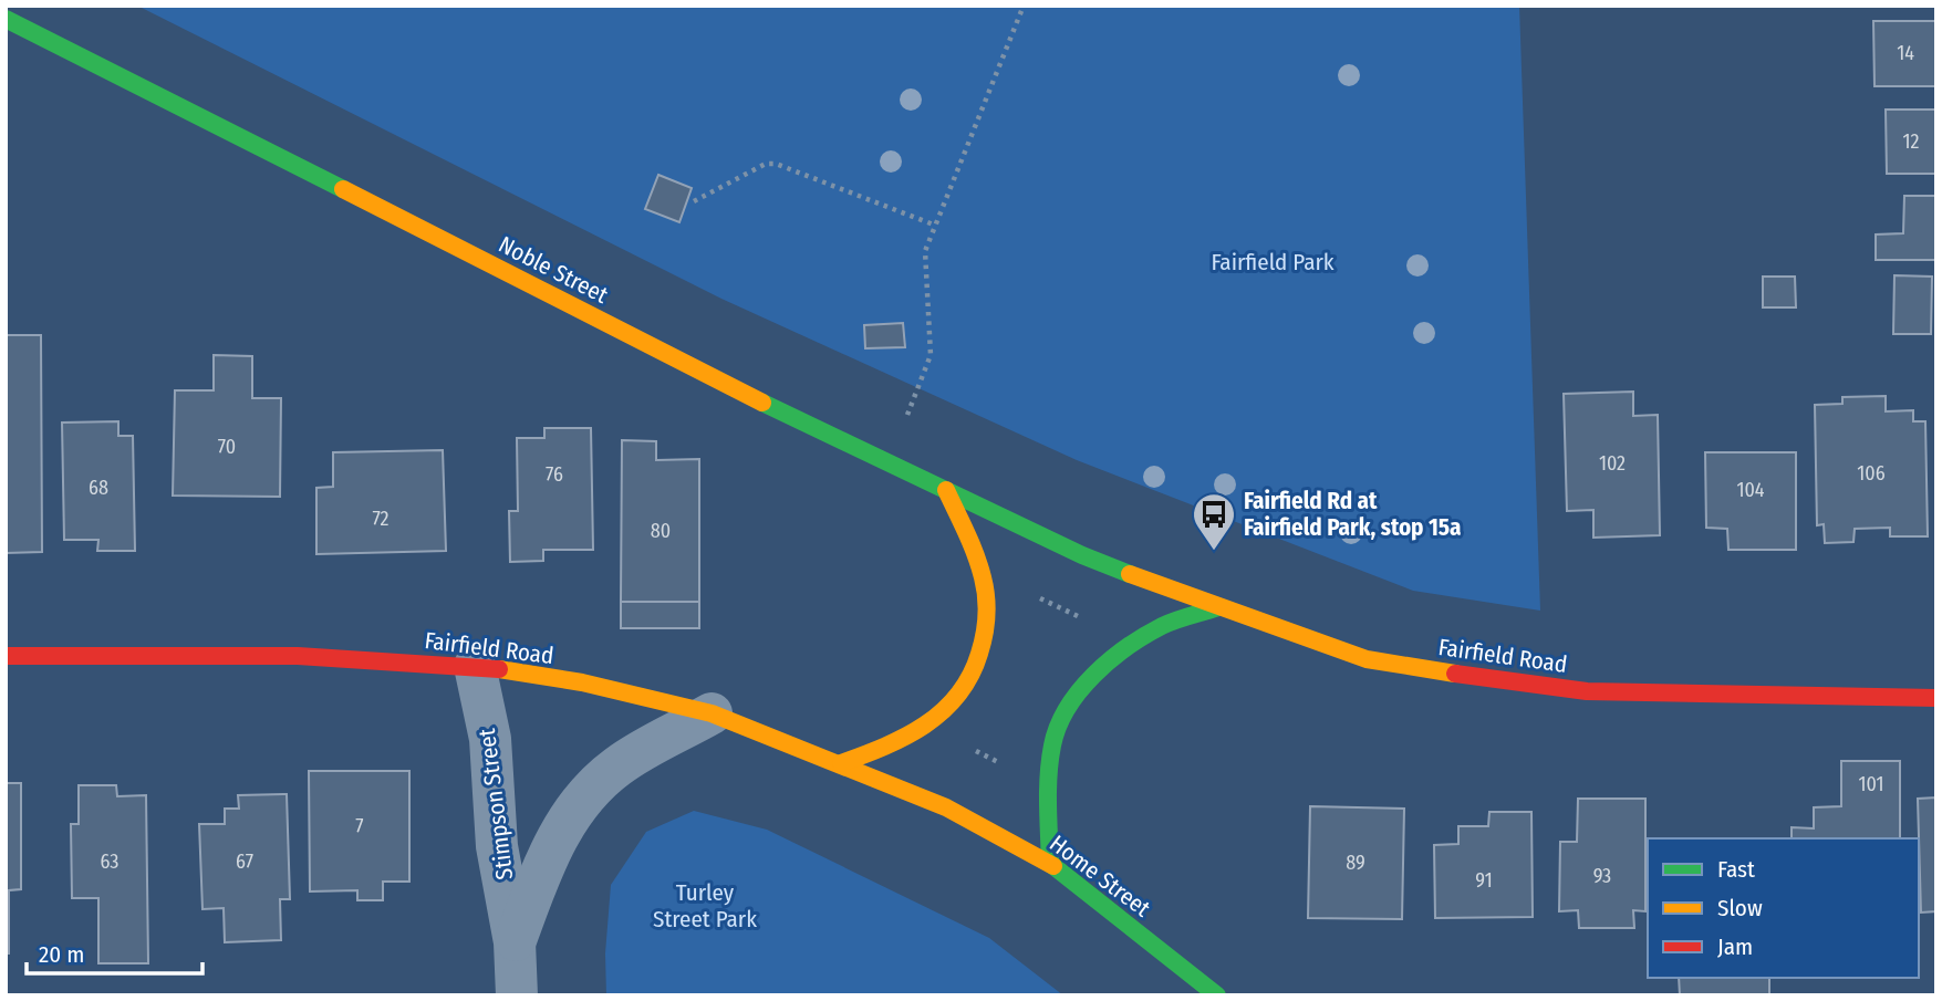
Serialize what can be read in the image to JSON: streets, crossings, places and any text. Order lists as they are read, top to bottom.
{
  "streets": {
    "main road": ["Noble Street", "Fairfield Road", "Home Street"],
    "street": ["Stimpson Street"]
  },
  "crossings": [
    ["Noble Street", "Fairfield Road"],
    ["Fairfield Road", "Stimpson Street"],
    ["Fairfield Road", "Home Street"]
  ],
  "parks": ["Fairfield Park", "Turley Street Park"],
  "places": {
    "bus stop": ["Fairfield Rd at Fairfield Park, stop 15a"]
  },
  "house_numbers": [
    "14",
    "12",
    "70",
    "102",
    "106",
    "76",
    "68",
    "104",
    "72",
    "80",
    "101",
    "7",
    "63",
    "67",
    "89",
    "93",
    "91"
  ],
  "legend": ["Fast", "Slow", "Jam"],
  "scale_bar": "20 m"
}
